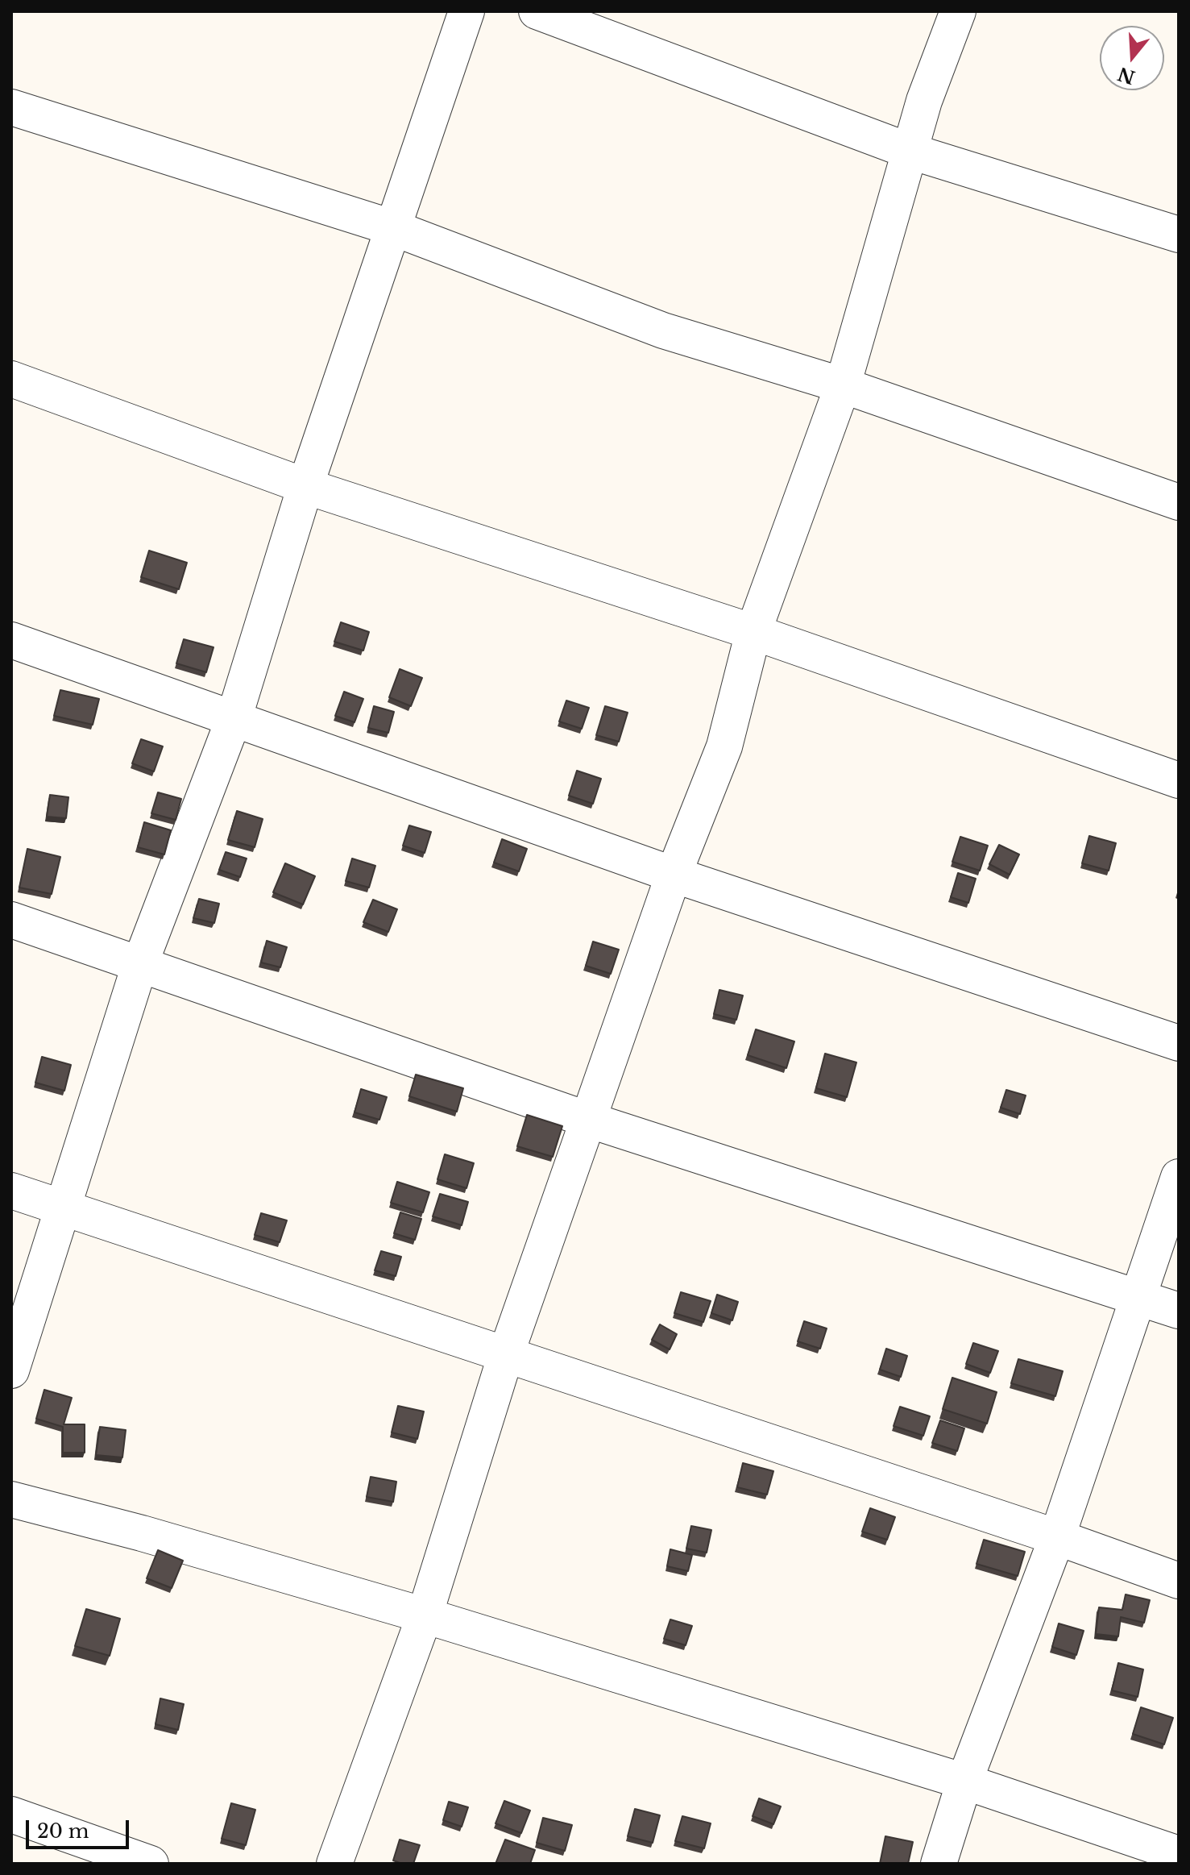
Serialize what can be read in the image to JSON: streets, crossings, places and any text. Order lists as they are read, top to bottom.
{
  "scale_bar": "20 m",
  "north": "bottom"
}
